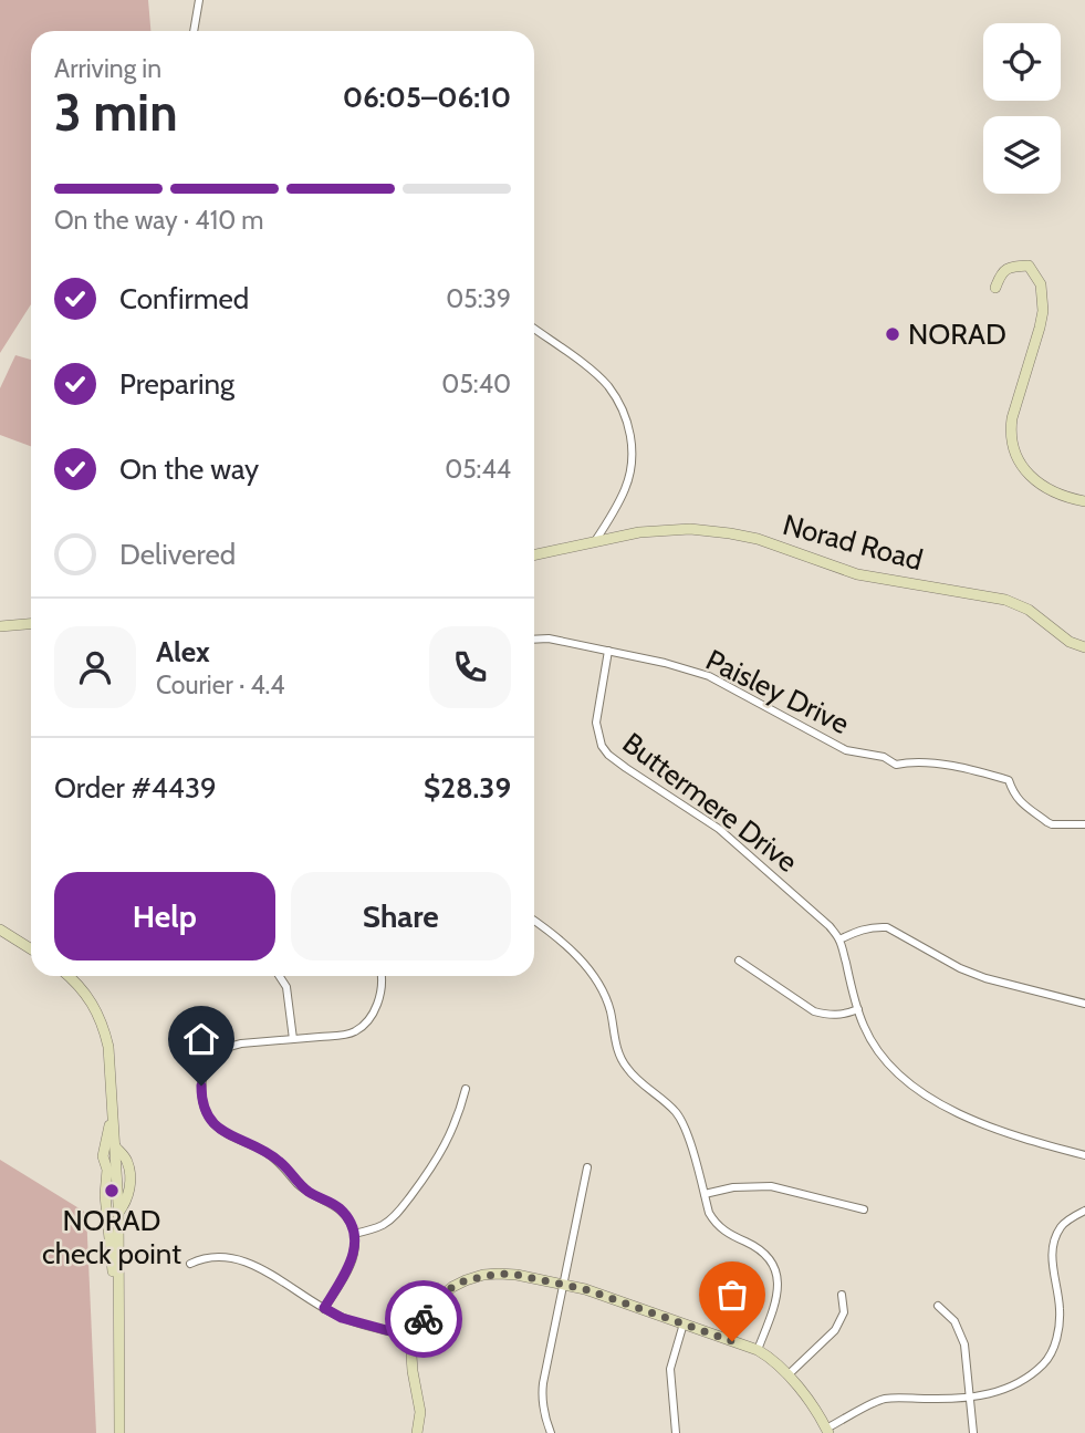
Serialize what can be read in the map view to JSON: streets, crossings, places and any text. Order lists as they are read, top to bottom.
{
  "streets": {
    "street": ["Norad Road", "Paisley Drive", "Buttermere Drive"]
  },
  "crossings": [
    ["Paisley Drive", "Buttermere Drive"]
  ],
  "places": ["NORAD", "NORAD check point"],
  "page": {
    "heading": ["3 min", "Arriving in", "06:05–06:10"],
    "panel": [
      "Alex",
      "Courier · 4.4",
      "Order #4439",
      "$28.39"
    ],
    "bar": "On the way · 410 m",
    "list": [
      ["Confirmed", "05:39"],
      ["Preparing", "05:40"],
      ["On the way", "05:44"],
      "Delivered"
    ],
    "buttons": ["Help", "Share"]
  }
}
